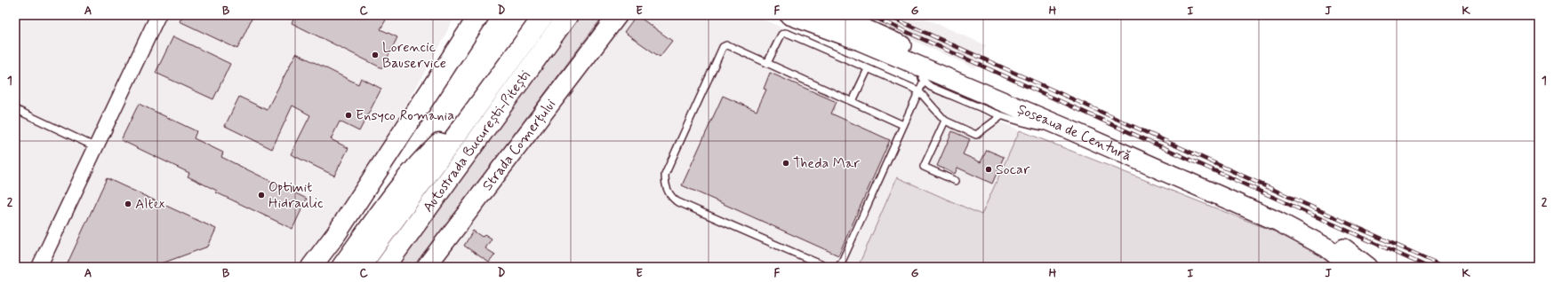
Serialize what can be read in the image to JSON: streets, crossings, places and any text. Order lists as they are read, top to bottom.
{
  "streets": {
    "highway": ["Autostrada București-Pitești"],
    "main road": ["Șoseaua de Centură", "Strada Comerțului"]
  },
  "places": [
    "Lorencic Bauservice",
    "Ensyco Romania",
    "Theda Mar",
    "Socar",
    "Optimit Hidraulic",
    "Altex"
  ],
  "grid": {
    "columns": [
      "A",
      "B",
      "C",
      "D",
      "E",
      "F",
      "G",
      "H",
      "I",
      "J",
      "K"
    ],
    "rows": ["1", "2"]
  }
}
